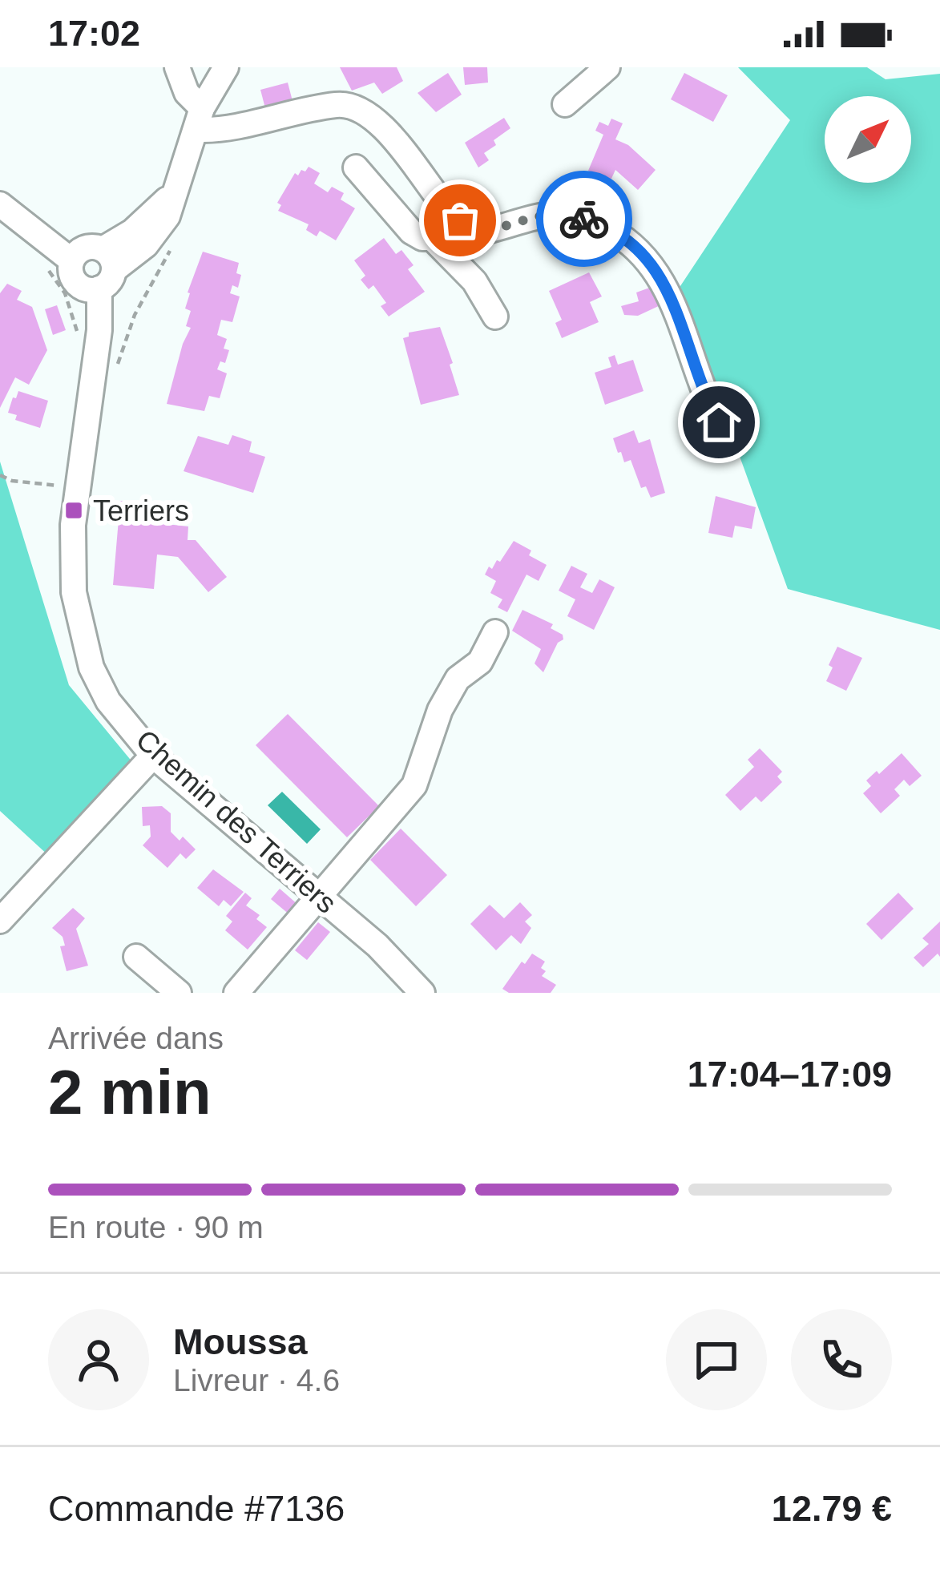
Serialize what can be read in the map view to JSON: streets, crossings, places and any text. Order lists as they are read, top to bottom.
{
  "streets": {
    "street": ["Chemin des Terriers"]
  },
  "places": {
    "transit": ["Terriers"]
  },
  "north": "top right",
  "page": {
    "status": "17:02",
    "heading": ["2 min", "Arrivée dans", "17:04–17:09"],
    "panel": [
      "Moussa",
      "Livreur · 4.6",
      "Commande #7136",
      "12.79 €"
    ],
    "bar": "En route · 90 m"
  }
}
